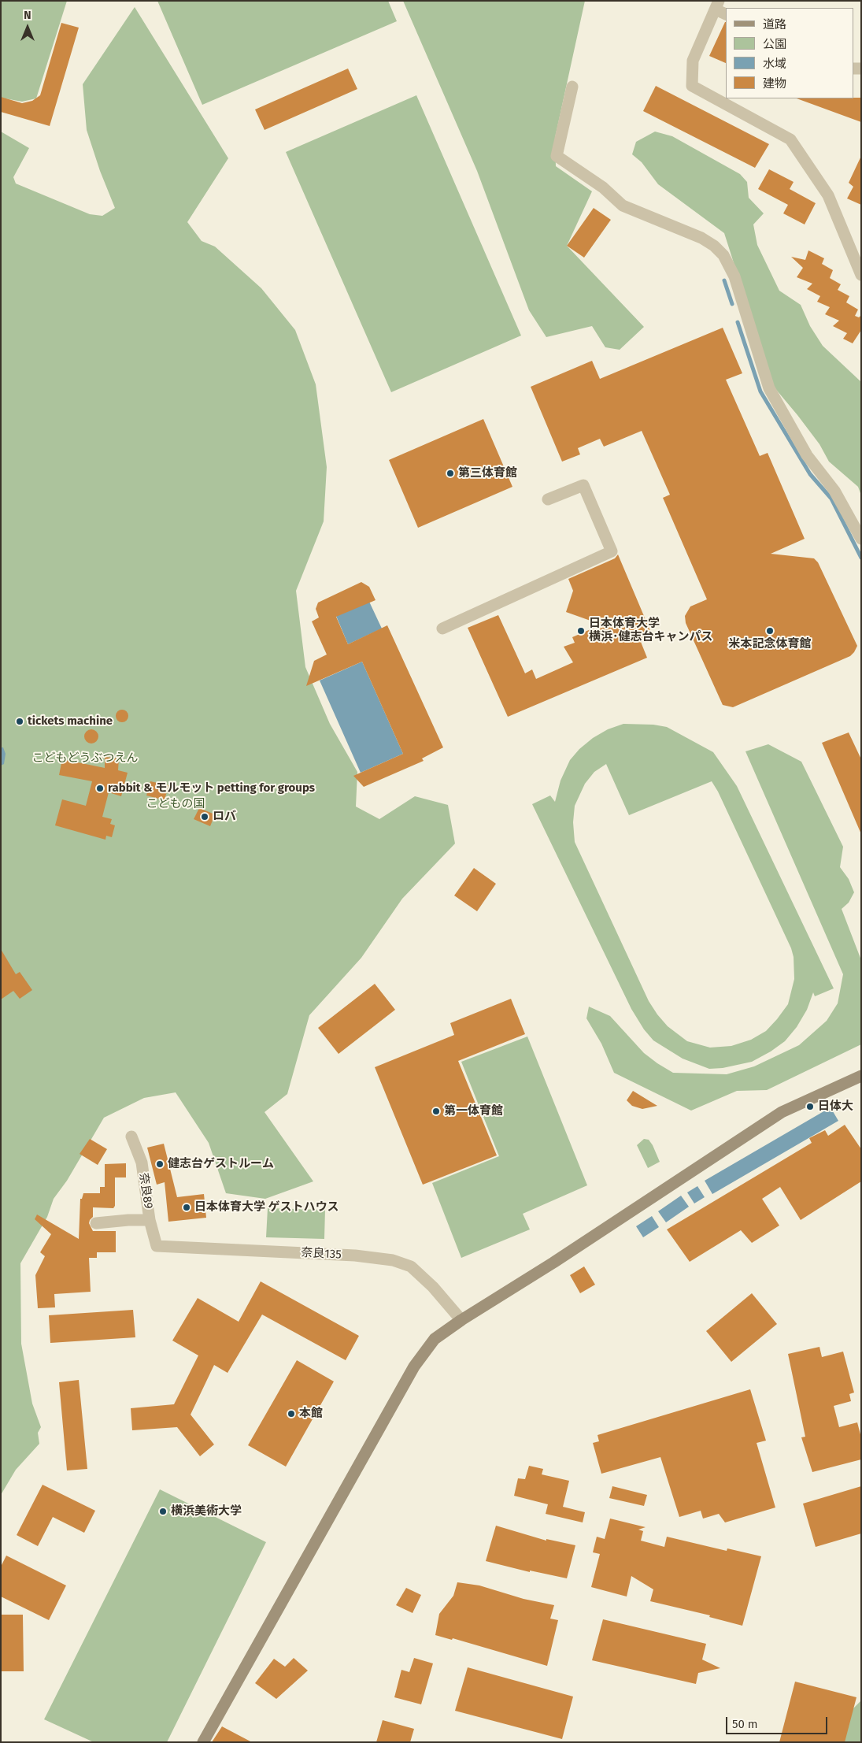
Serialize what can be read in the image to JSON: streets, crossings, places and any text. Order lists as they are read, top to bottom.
{
  "streets": {
    "street": ["奈良89", "奈良135"]
  },
  "crossings": [
    ["奈良89", "奈良135"]
  ],
  "parks": ["こどもどうぶつえん", "こどもの国"],
  "places": [
    "第三体育館",
    "日本体育大学 横浜･健志台キャンパス",
    "米本記念体育館",
    "tickets machine",
    "rabbit & モルモット petting for groups",
    "ロバ",
    "日体大",
    "第一体育館",
    "健志台ゲストルーム",
    "日本体育大学 ゲストハウス",
    "本館",
    "横浜美術大学"
  ],
  "legend": [
    "道路",
    "公園",
    "水域",
    "建物"
  ],
  "scale_bar": "50 m",
  "north": "top"
}
